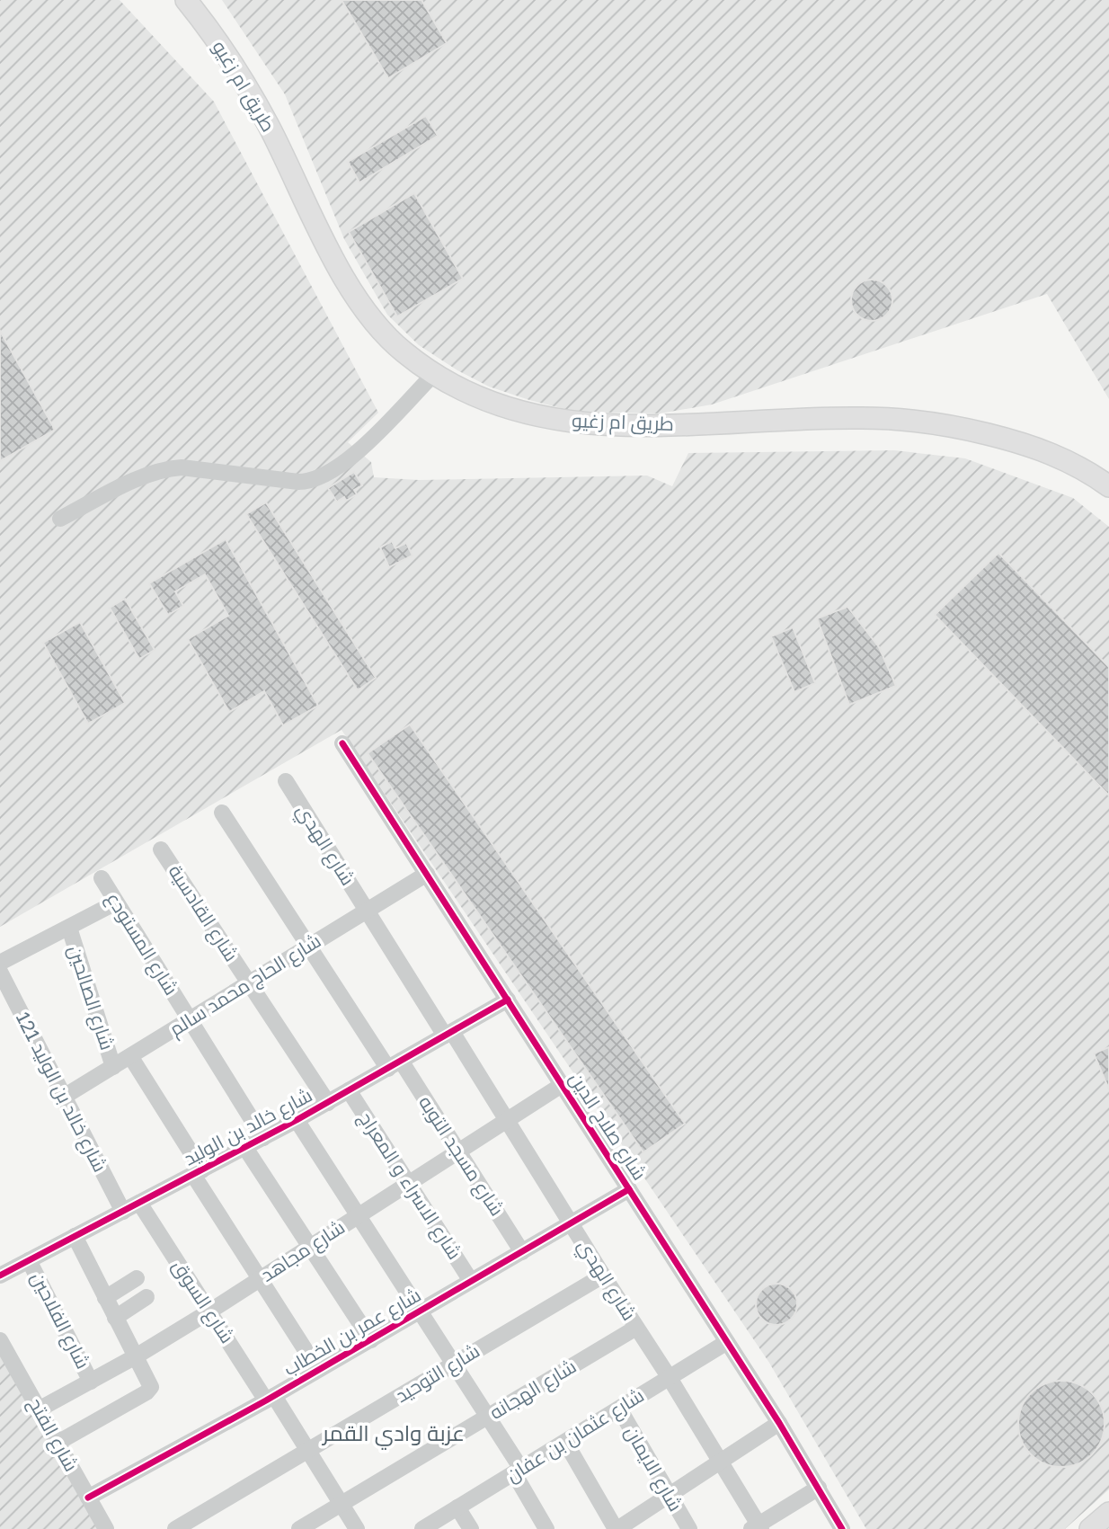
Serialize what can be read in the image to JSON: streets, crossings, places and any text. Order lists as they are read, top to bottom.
{
  "streets": {
    "main road": ["طريق ام زغيو"],
    "street": [
      "شارع الهدي",
      "شارع القادسية",
      "شارع المستودع",
      "شارع الحاج محمد سالم",
      "شارع الصالحين",
      "شارع خالد بن الوليد 121",
      "شارع صلاح الدين",
      "شارع خالد بن الوليد",
      "شارع مسجد التوبه",
      "شارع الاسراء و المعراج",
      "شارع مجاهد",
      "شارع السوق",
      "شارع الفلاحين",
      "شارع عمر بن الخطاب",
      "شارع التوحيد",
      "شارع الهجانه",
      "شارع الفتح",
      "شارع عثمان بن عفان",
      "شارع الايمان"
    ]
  },
  "crossings": [
    ["شارع الهدي", "شارع الحاج محمد سالم"],
    ["شارع الهدي", "شارع خالد بن الوليد"],
    ["شارع الهدي", "شارع مجاهد"],
    ["شارع الهدي", "شارع عمر بن الخطاب"],
    ["شارع الهدي", "شارع التوحيد"],
    ["شارع الهدي", "شارع الهجانه"],
    ["شارع الهدي", "شارع عثمان بن عفان"],
    ["شارع القادسية", "شارع الحاج محمد سالم"],
    ["شارع القادسية", "شارع خالد بن الوليد"],
    ["شارع المستودع", "شارع الحاج محمد سالم"],
    ["شارع المستودع", "شارع خالد بن الوليد"],
    ["شارع الحاج محمد سالم", "شارع الصالحين"],
    ["شارع الحاج محمد سالم", "شارع خالد بن الوليد 121"],
    ["شارع الحاج محمد سالم", "شارع صلاح الدين"],
    ["شارع الحاج محمد سالم", "شارع مسجد التوبه"],
    ["شارع الصالحين", "شارع خالد بن الوليد"],
    ["شارع الصالحين", "شارع مجاهد"],
    ["شارع الصالحين", "شارع عمر بن الخطاب"],
    ["شارع خالد بن الوليد 121", "شارع خالد بن الوليد"],
    ["شارع صلاح الدين", "شارع خالد بن الوليد"],
    ["شارع صلاح الدين", "شارع مجاهد"],
    ["شارع صلاح الدين", "شارع عمر بن الخطاب"],
    ["شارع صلاح الدين", "شارع عثمان بن عفان"],
    ["شارع خالد بن الوليد", "شارع مسجد التوبه"],
    ["شارع خالد بن الوليد", "شارع الاسراء و المعراج"],
    ["شارع خالد بن الوليد", "شارع السوق"],
    ["شارع خالد بن الوليد", "شارع الفلاحين"],
    ["شارع مسجد التوبه", "شارع مجاهد"],
    ["شارع مسجد التوبه", "شارع عمر بن الخطاب"],
    ["شارع الاسراء و المعراج", "شارع مجاهد"],
    ["شارع الاسراء و المعراج", "شارع عمر بن الخطاب"],
    ["شارع مجاهد", "شارع السوق"],
    ["شارع مجاهد", "شارع الفلاحين"],
    ["شارع مجاهد", "شارع الفتح"],
    ["شارع السوق", "شارع عمر بن الخطاب"],
    ["شارع السوق", "شارع التوحيد"],
    ["شارع السوق", "شارع الهجانه"],
    ["شارع عمر بن الخطاب", "شارع الفتح"],
    ["شارع عثمان بن عفان", "شارع الايمان"]
  ],
  "districts": ["عزبة وادي القمر"]
}
